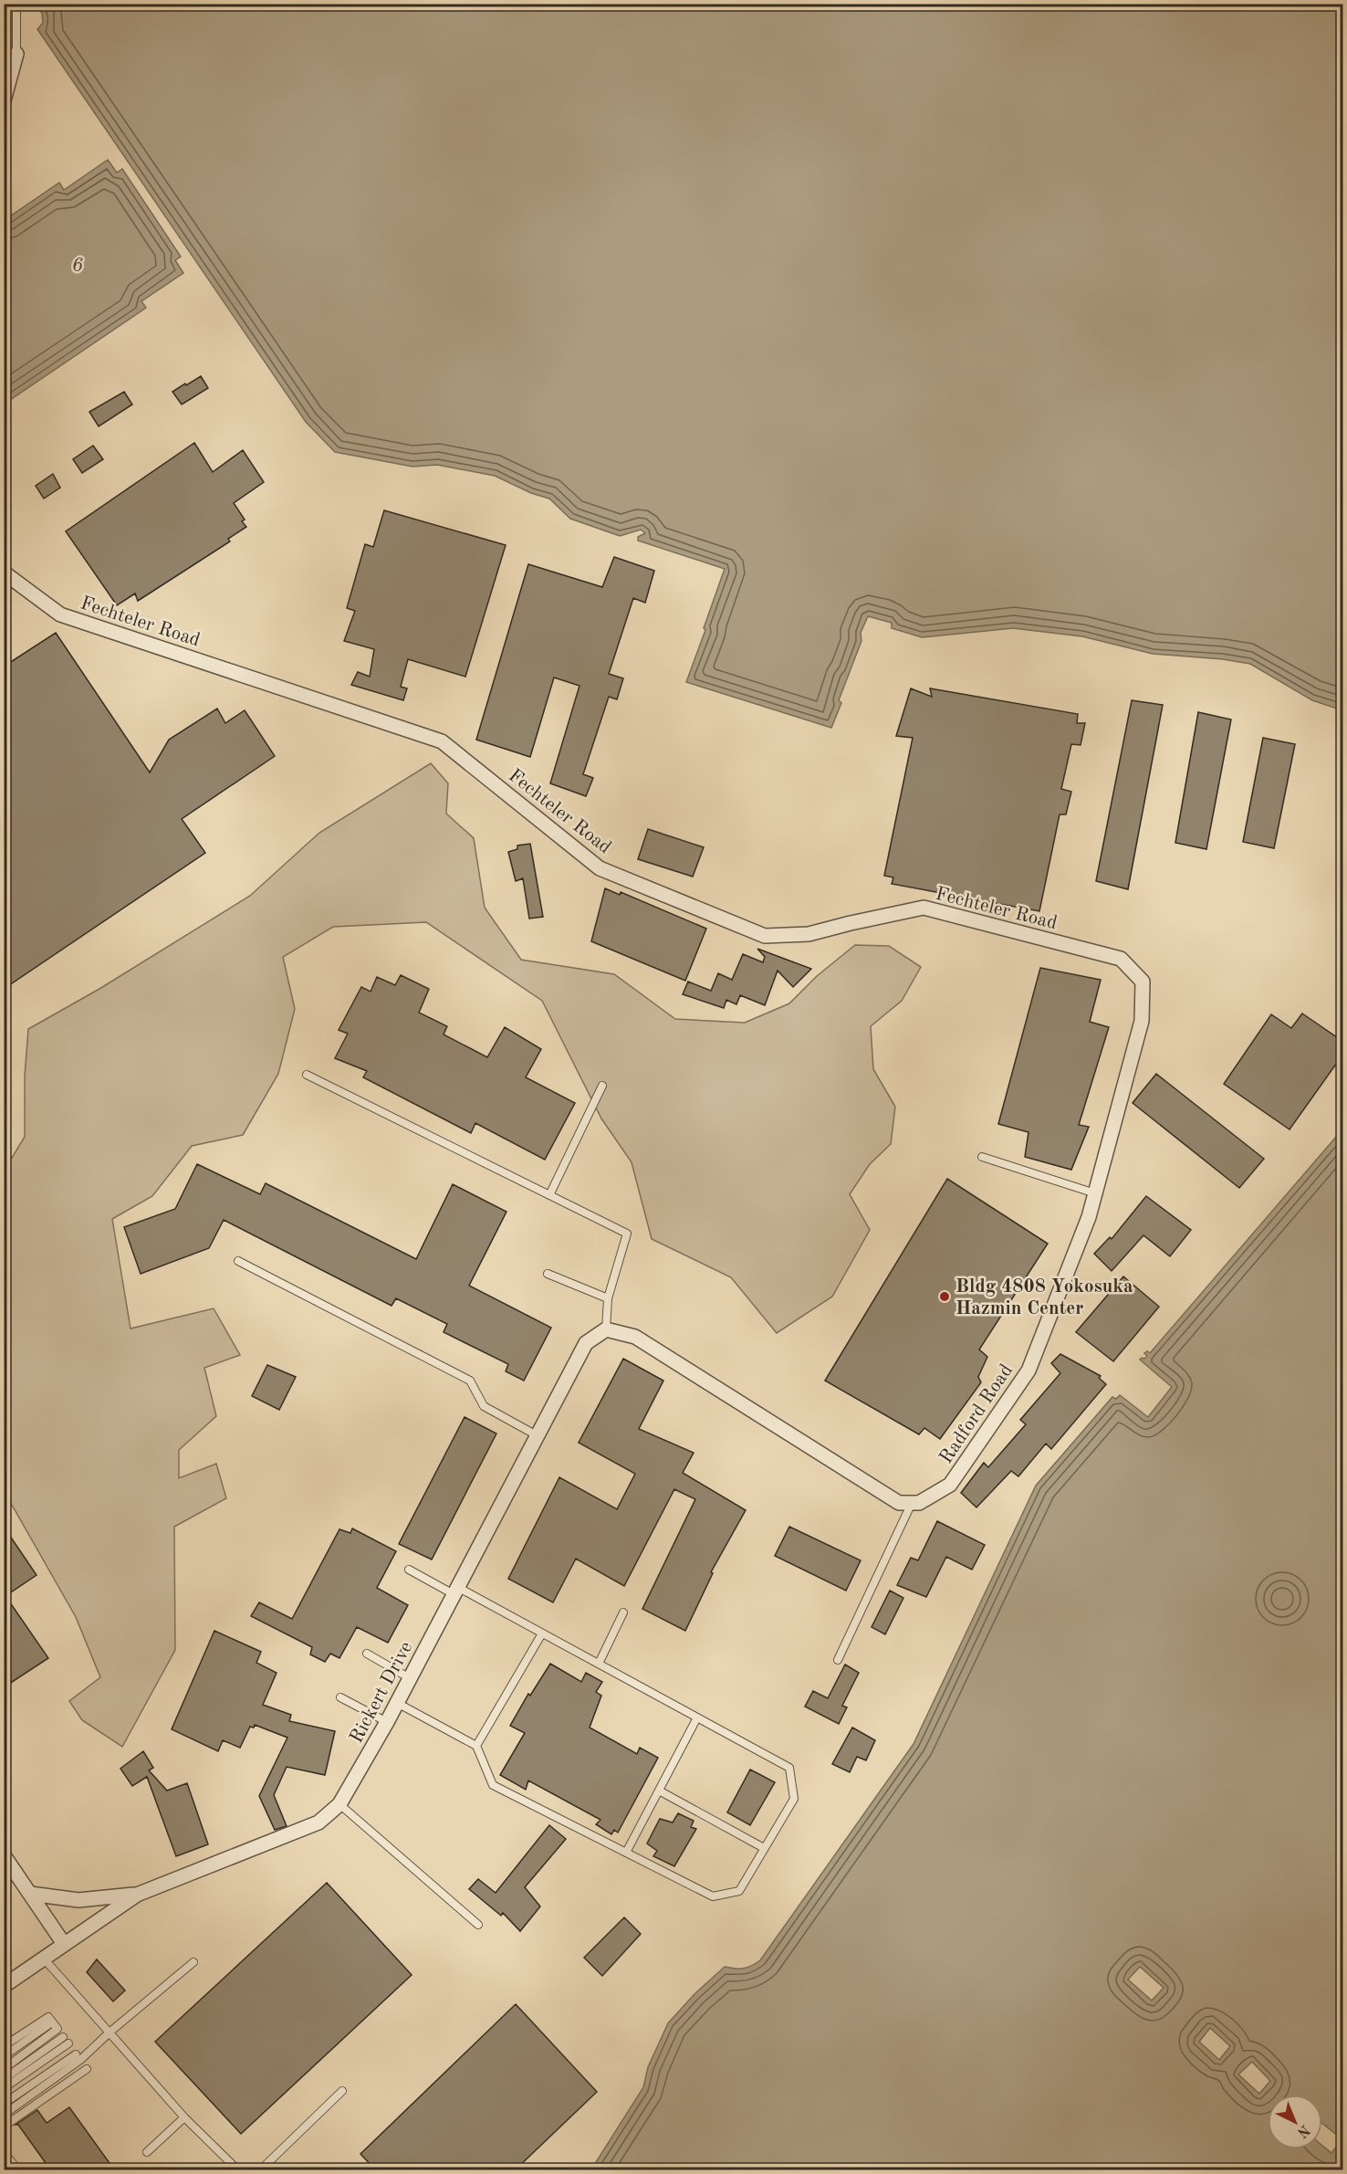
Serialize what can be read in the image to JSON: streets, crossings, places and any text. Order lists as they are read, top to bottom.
{
  "streets": {
    "street": ["Fechteler Road", "Radford Road", "Rickert Drive"]
  },
  "crossings": [
    ["Fechteler Road", "Radford Road"]
  ],
  "water": ["6"],
  "places": ["Bldg 4808 Yokosuka Hazmin Center"],
  "north": "bottom right"
}
